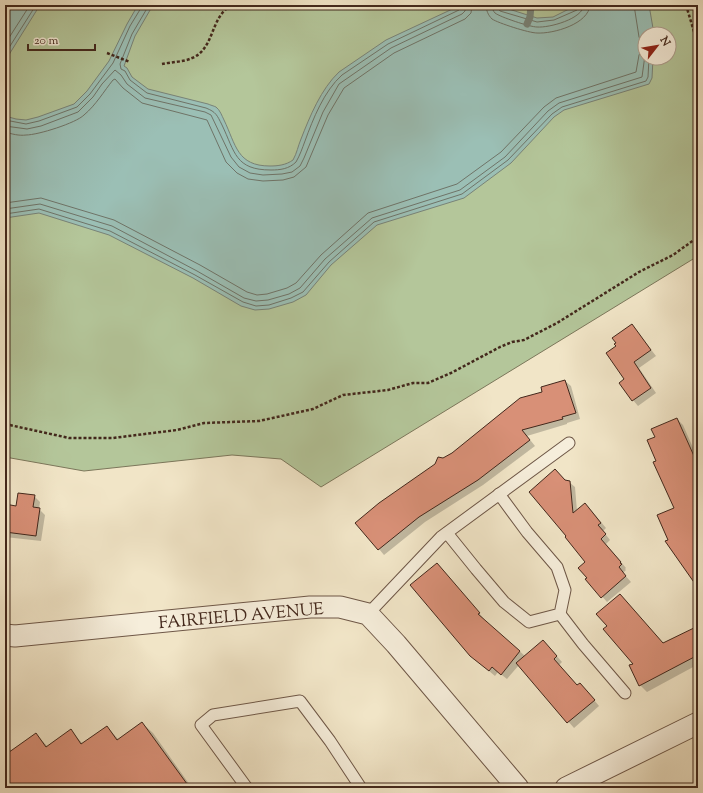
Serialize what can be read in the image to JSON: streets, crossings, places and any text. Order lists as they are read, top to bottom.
{
  "streets": {
    "street": ["FAIRFIELD AVENUE"]
  },
  "scale_bar": "20 m",
  "north": "top right"
}
